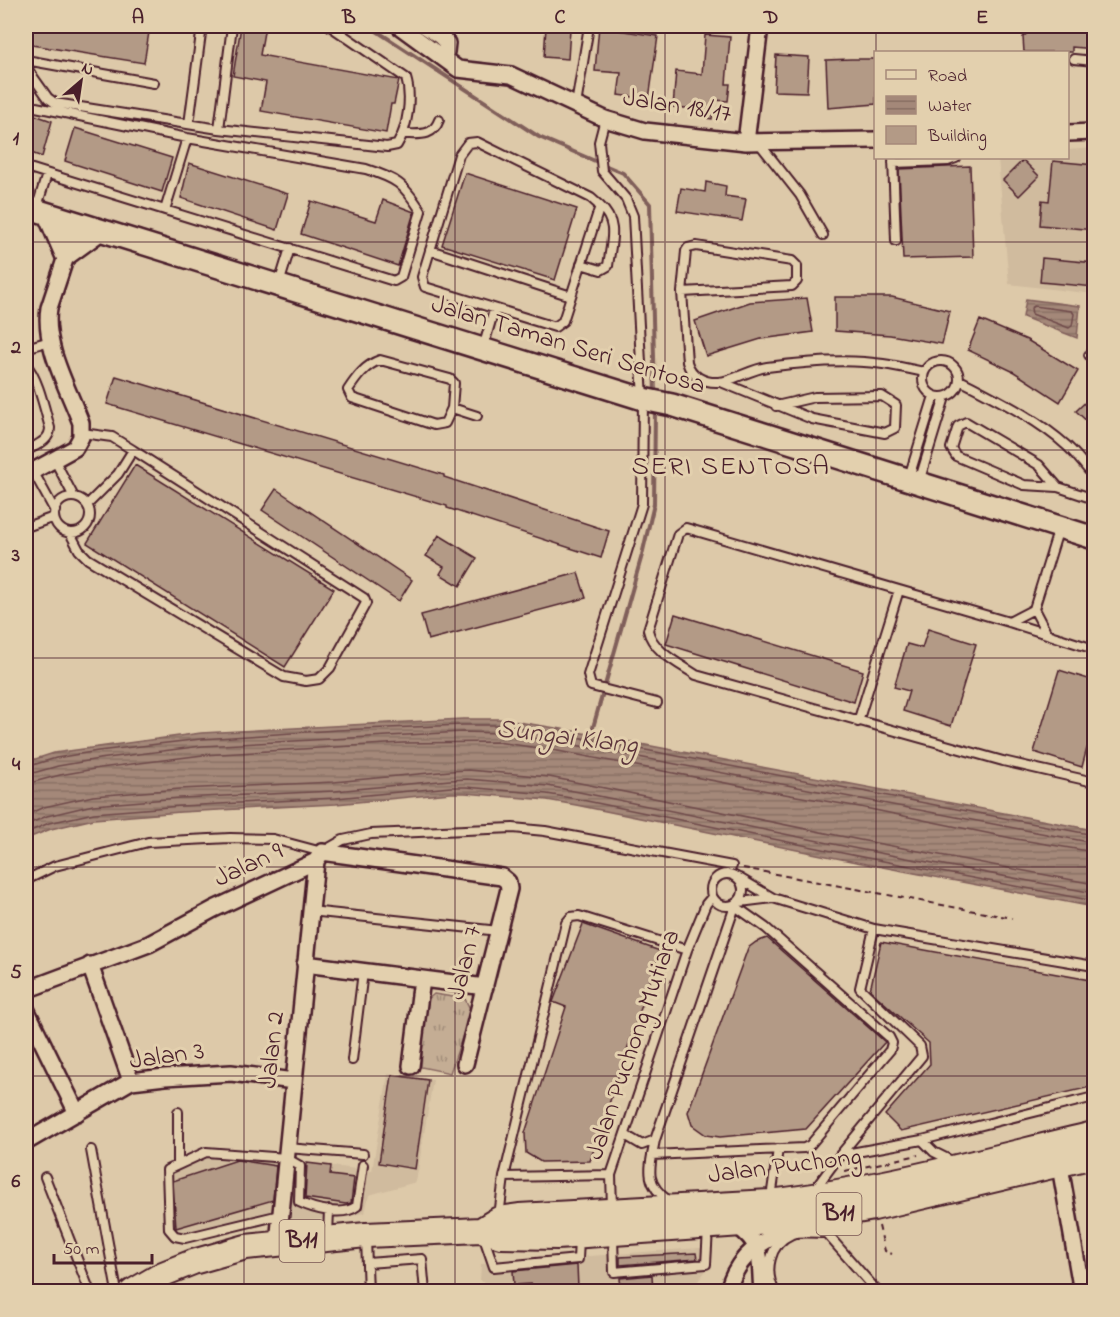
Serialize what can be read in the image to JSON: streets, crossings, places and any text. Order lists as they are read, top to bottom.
{
  "streets": {
    "main road": ["Jalan Taman Seri Sentosa", "Jalan Puchong", "B11"],
    "street": [
      "Jalan 18/17",
      "Jalan 9",
      "Jalan 7",
      "Jalan 2",
      "Jalan 3"
    ],
    "lane": ["Jalan Puchong Mutiara"]
  },
  "crossings": [
    ["Jalan 9", "Jalan 7"],
    ["Jalan 9", "Jalan 2"],
    ["Jalan Puchong Mutiara", "Jalan Puchong"],
    ["Jalan 2", "Jalan 3"],
    ["Jalan 2", "Jalan Puchong"]
  ],
  "districts": ["SERI SENTOSA"],
  "water": ["Sungai Klang"],
  "legend": ["Road", "Water", "Building"],
  "scale_bar": "50 m",
  "north": "top right",
  "grid": {
    "columns": [
      "A",
      "B",
      "C",
      "D",
      "E"
    ],
    "rows": [
      "1",
      "2",
      "3",
      "4",
      "5",
      "6"
    ]
  }
}
